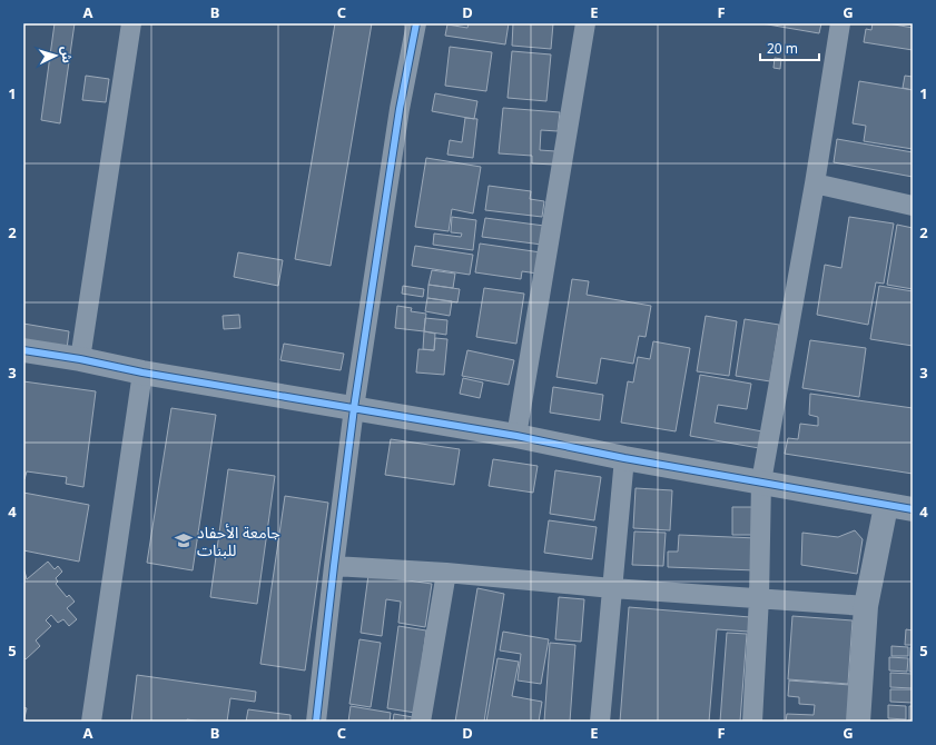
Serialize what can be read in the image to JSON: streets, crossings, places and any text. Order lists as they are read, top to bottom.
{
  "places": {
    "school or university": ["جامعة الأحفاد للبنات"]
  },
  "scale_bar": "20 m",
  "north": "right",
  "grid": {
    "columns": [
      "A",
      "B",
      "C",
      "D",
      "E",
      "F",
      "G"
    ],
    "rows": [
      "1",
      "2",
      "3",
      "4",
      "5"
    ]
  }
}
